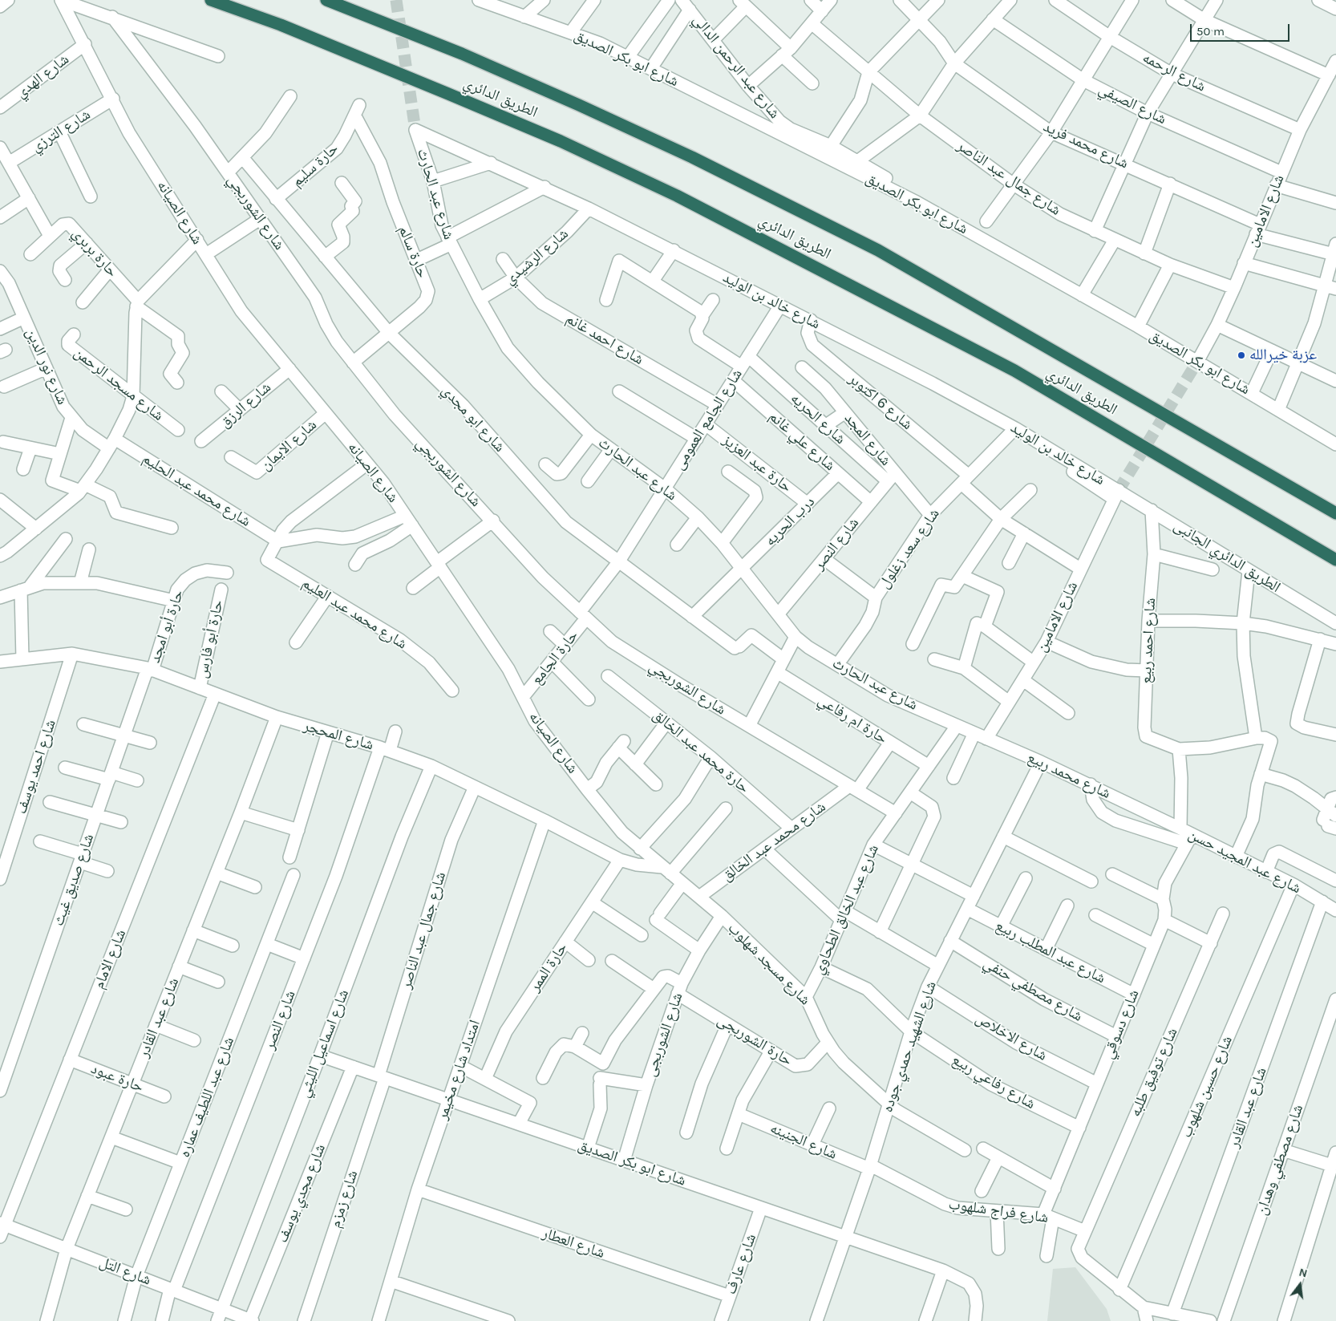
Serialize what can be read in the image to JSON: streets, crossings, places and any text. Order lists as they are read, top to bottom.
{
  "streets": {
    "highway": ["الطريق الدائري"],
    "street": [
      "شارع ابو بكر الصديق",
      "شارع عبد الرحمن الدالي",
      "شارع الرحمه",
      "شارع الهدي",
      "شارع الصيفي",
      "شارع الترزي",
      "شارع محمد فريد",
      "حارة سليم",
      "شارع جمال عبد الناصر",
      "شارع عبد الحارث",
      "شارع الامامين",
      "شارع الصيانه",
      "شارع الشوربجي",
      "حارة سالم",
      "حارة بربري",
      "شارع الرشيدي",
      "شارع خالد بن الوليد",
      "شارع احمد غانم",
      "شارع نور الدين",
      "شارع مسجد الرحمن",
      "شارع 6 اكتوبر",
      "شارع الرزق",
      "شارع ابو مجدي",
      "شارع الحريه",
      "شارع الجامع العمومى",
      "شارع المجد",
      "شارع علي غانم",
      "شارع الايمان",
      "حارة عبد العزيز",
      "شارع محمد عبد الحليم",
      "درب الحريه",
      "شارع النصر",
      "شارع سعد زغلول",
      "الطريق الدائري الجانبى",
      "شارع محمد عبد العليم",
      "حارة أبو امجد",
      "حارة أبو فارس",
      "شارع احمد ربيع",
      "حارة الجامع",
      "حارة ام رفاعي",
      "شارع المحجر",
      "حارة محمد عبد الخالق",
      "شارع احمد يوسف",
      "شارع محمد ربيع",
      "شارع محمد عبد الخالق",
      "شارع عبد المجيد حسن",
      "شارع صديق غيث",
      "شارع عبد الخالق الطحاوي",
      "شارع عبد المطلب ربيع",
      "شارع الامام",
      "شارع مسجد شهلوب",
      "حارة الممر",
      "شارع مصطفي حنفي",
      "شارع عبد القادر",
      "شارع دسوقي",
      "شارع الشوربجى",
      "شارع الاخلاص",
      "حارة الشوربجى",
      "شارع اسماعيل الليثي",
      "شارع الشهيد حمدي جوده",
      "امتداد شارع مخيمر",
      "شارع توفيق طلبه",
      "حارة عبود",
      "شارع رفاعي ربيع",
      "شارع حسين شلهوب",
      "شارع عبد اللطيف عماره",
      "شارع الجنينه",
      "شارع مصطفي وهدان",
      "شارع مجدي يوسف",
      "شارع زمزم",
      "شارع فراج شلهوب",
      "شارع العطار",
      "شارع عارف",
      "شارع التل"
    ]
  },
  "crossings": [
    ["شارع ابو بكر الصديق", "شارع عبد الرحمن الدالي"],
    ["شارع ابو بكر الصديق", "شارع جمال عبد الناصر"],
    ["شارع ابو بكر الصديق", "شارع الامامين"],
    ["شارع ابو بكر الصديق", "شارع الشوربجى"],
    ["شارع ابو بكر الصديق", "شارع اسماعيل الليثي"],
    ["شارع ابو بكر الصديق", "شارع الشهيد حمدي جوده"],
    ["شارع ابو بكر الصديق", "امتداد شارع مخيمر"],
    ["شارع ابو بكر الصديق", "شارع مجدي يوسف"],
    ["شارع ابو بكر الصديق", "شارع زمزم"],
    ["شارع ابو بكر الصديق", "شارع عارف"],
    ["شارع الرحمه", "شارع الامامين"],
    ["شارع الهدي", "شارع الصيانه"],
    ["شارع الصيفي", "شارع الامامين"],
    ["شارع الترزي", "شارع الصيانه"],
    ["شارع محمد فريد", "شارع الامامين"],
    ["حارة سليم", "حارة سالم"],
    ["حارة سليم", "شارع ابو مجدي"],
    ["شارع جمال عبد الناصر", "شارع الامامين"],
    ["شارع جمال عبد الناصر", "شارع المحجر"],
    ["شارع جمال عبد الناصر", "شارع زمزم"],
    ["شارع عبد الحارث", "شارع الرشيدي"],
    ["شارع عبد الحارث", "شارع خالد بن الوليد"],
    ["شارع عبد الحارث", "شارع الجامع العمومى"],
    ["شارع عبد الحارث", "درب الحريه"],
    ["شارع عبد الحارث", "شارع النصر"],
    ["شارع عبد الحارث", "شارع سعد زغلول"],
    ["شارع عبد الحارث", "شارع محمد ربيع"],
    ["شارع عبد الحارث", "شارع عبد الخالق الطحاوي"],
    ["شارع الامامين", "شارع خالد بن الوليد"],
    ["شارع الامامين", "شارع 6 اكتوبر"],
    ["شارع الامامين", "الطريق الدائري الجانبى"],
    ["شارع الامامين", "شارع محمد ربيع"],
    ["شارع الصيانه", "شارع الرزق"],
    ["شارع الصيانه", "شارع الايمان"],
    ["شارع الصيانه", "حارة الجامع"],
    ["شارع الصيانه", "شارع المحجر"],
    ["شارع الصيانه", "شارع محمد عبد الخالق"],
    ["شارع الصيانه", "شارع مسجد شهلوب"],
    ["شارع الصيانه", "شارع الشوربجى"],
    ["شارع الشوربجي", "حارة سالم"],
    ["شارع الشوربجي", "شارع الجامع العمومى"],
    ["شارع الشوربجي", "حارة الجامع"],
    ["شارع الشوربجي", "شارع محمد عبد الخالق"],
    ["شارع الشوربجي", "شارع عبد الخالق الطحاوي"],
    ["حارة سالم", "شارع ابو مجدي"],
    ["شارع الرشيدي", "شارع خالد بن الوليد"],
    ["شارع الرشيدي", "شارع احمد غانم"],
    ["شارع خالد بن الوليد", "شارع 6 اكتوبر"],
    ["شارع خالد بن الوليد", "شارع الجامع العمومى"],
    ["شارع خالد بن الوليد", "شارع سعد زغلول"],
    ["شارع خالد بن الوليد", "الطريق الدائري الجانبى"],
    ["شارع احمد غانم", "شارع الجامع العمومى"],
    ["شارع نور الدين", "شارع محمد عبد الحليم"],
    ["شارع 6 اكتوبر", "شارع سعد زغلول"],
    ["شارع ابو مجدي", "شارع الجامع العمومى"],
    ["شارع ابو مجدي", "درب الحريه"],
    ["شارع الحريه", "شارع الجامع العمومى"],
    ["شارع الحريه", "شارع المجد"],
    ["شارع الحريه", "شارع النصر"],
    ["شارع الجامع العمومى", "شارع علي غانم"],
    ["شارع الجامع العمومى", "حارة عبد العزيز"],
    ["شارع الجامع العمومى", "حارة الجامع"],
    ["شارع المجد", "شارع النصر"],
    ["شارع المجد", "شارع سعد زغلول"],
    ["شارع علي غانم", "درب الحريه"],
    ["شارع علي غانم", "شارع النصر"],
    ["حارة عبد العزيز", "درب الحريه"],
    ["شارع محمد عبد الحليم", "شارع محمد عبد العليم"],
    ["شارع النصر", "شارع المحجر"],
    ["شارع النصر", "شارع التل"],
    ["الطريق الدائري الجانبى", "شارع احمد ربيع"],
    ["حارة أبو امجد", "شارع المحجر"],
    ["حارة أبو امجد", "شارع صديق غيث"],
    ["حارة أبو فارس", "شارع المحجر"],
    ["شارع احمد ربيع", "شارع عبد المجيد حسن"],
    ["حارة ام رفاعي", "شارع محمد عبد الخالق"],
    ["حارة ام رفاعي", "شارع عبد الخالق الطحاوي"],
    ["شارع المحجر", "شارع احمد يوسف"],
    ["شارع المحجر", "شارع صديق غيث"],
    ["شارع المحجر", "شارع الامام"],
    ["شارع المحجر", "حارة الممر"],
    ["شارع المحجر", "شارع عبد القادر"],
    ["شارع المحجر", "شارع اسماعيل الليثي"],
    ["شارع المحجر", "امتداد شارع مخيمر"],
    ["حارة محمد عبد الخالق", "شارع محمد عبد الخالق"],
    ["شارع محمد ربيع", "شارع عبد المجيد حسن"],
    ["شارع محمد ربيع", "شارع عبد الخالق الطحاوي"],
    ["شارع محمد ربيع", "شارع الشهيد حمدي جوده"],
    ["شارع عبد المجيد حسن", "شارع عبد القادر"],
    ["شارع عبد المجيد حسن", "شارع دسوقي"],
    ["شارع عبد المجيد حسن", "شارع حسين شلهوب"],
    ["شارع عبد الخالق الطحاوي", "شارع مسجد شهلوب"],
    ["شارع عبد الخالق الطحاوي", "شارع رفاعي ربيع"],
    ["شارع عبد المطلب ربيع", "شارع دسوقي"],
    ["شارع عبد المطلب ربيع", "شارع الشهيد حمدي جوده"],
    ["شارع الامام", "حارة عبود"],
    ["شارع الامام", "شارع التل"],
    ["شارع مسجد شهلوب", "شارع الشوربجى"],
    ["شارع مسجد شهلوب", "حارة الشوربجى"],
    ["شارع مسجد شهلوب", "شارع الشهيد حمدي جوده"],
    ["شارع مصطفي حنفي", "شارع دسوقي"],
    ["شارع مصطفي حنفي", "شارع الشهيد حمدي جوده"],
    ["شارع عبد القادر", "حارة عبود"],
    ["شارع عبد القادر", "شارع التل"],
    ["شارع دسوقي", "شارع الاخلاص"],
    ["شارع دسوقي", "شارع رفاعي ربيع"],
    ["شارع دسوقي", "شارع فراج شلهوب"],
    ["شارع الشوربجى", "حارة الشوربجى"],
    ["شارع الاخلاص", "شارع الشهيد حمدي جوده"],
    ["شارع اسماعيل الليثي", "شارع التل"],
    ["شارع الشهيد حمدي جوده", "شارع رفاعي ربيع"],
    ["شارع الشهيد حمدي جوده", "شارع الجنينه"],
    ["شارع الشهيد حمدي جوده", "شارع فراج شلهوب"],
    ["امتداد شارع مخيمر", "شارع العطار"],
    ["شارع توفيق طلبه", "شارع حسين شلهوب"],
    ["شارع توفيق طلبه", "شارع فراج شلهوب"],
    ["شارع عبد اللطيف عماره", "شارع التل"],
    ["شارع الجنينه", "شارع فراج شلهوب"],
    ["شارع مجدي يوسف", "شارع التل"],
    ["شارع العطار", "شارع عارف"]
  ],
  "places": ["عزبة خيرالله"],
  "scale_bar": "50 m",
  "north": "top"
}
